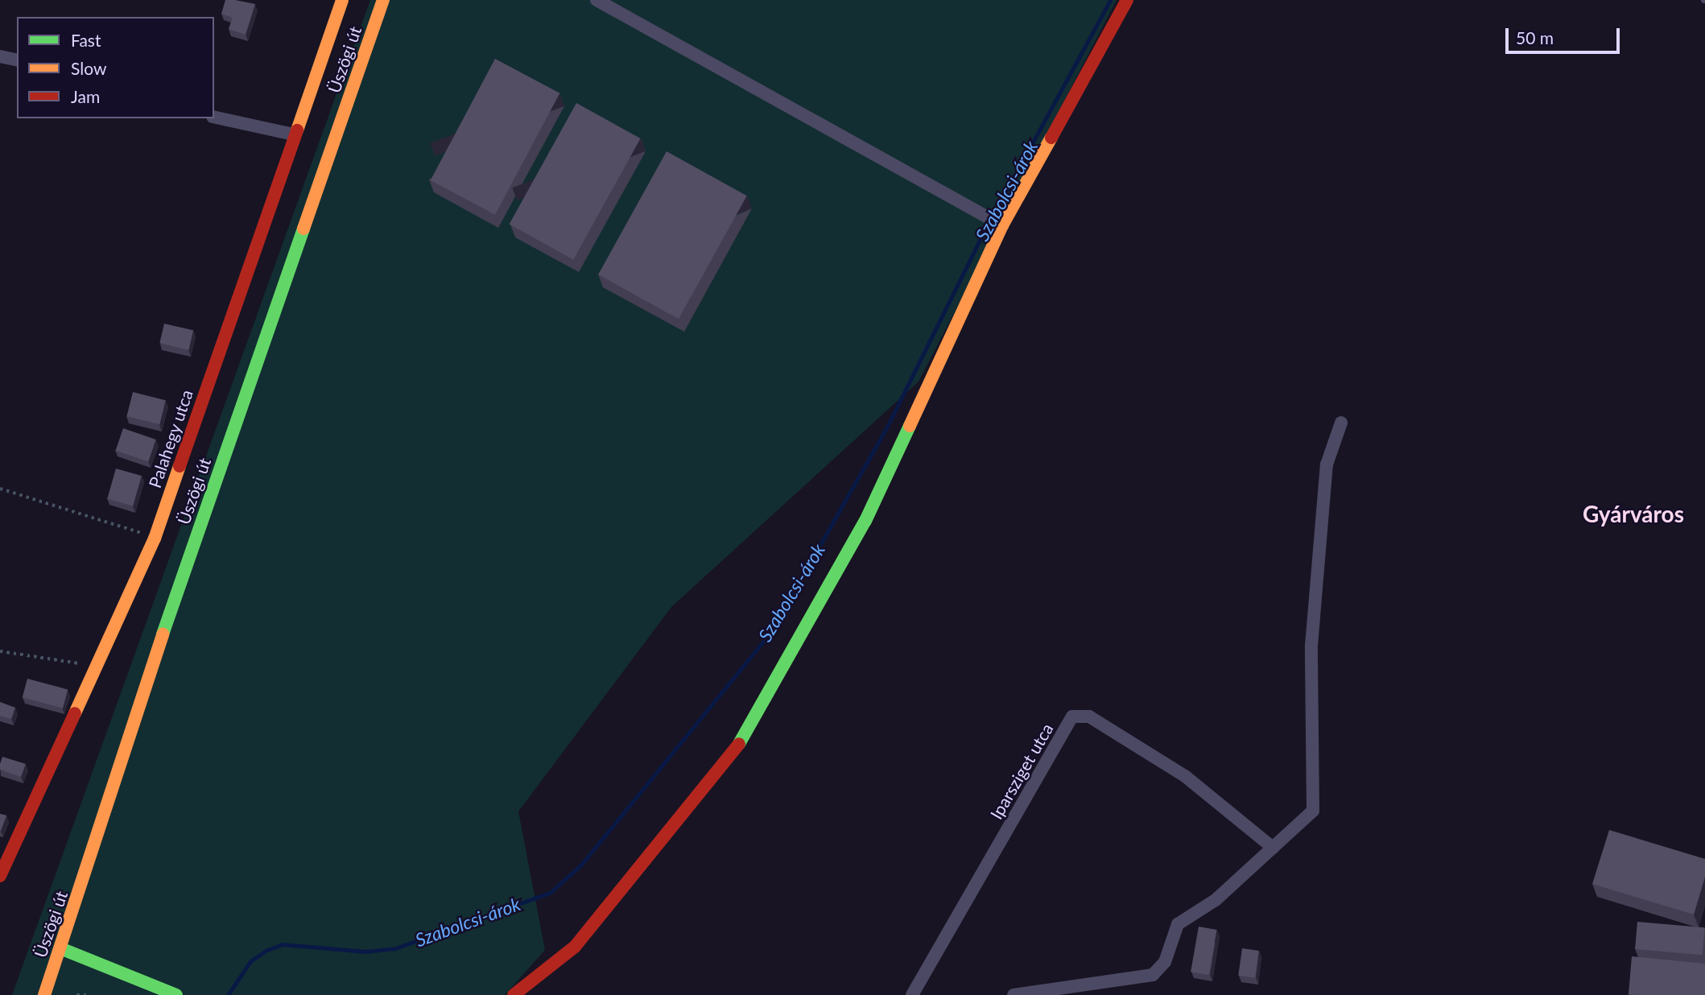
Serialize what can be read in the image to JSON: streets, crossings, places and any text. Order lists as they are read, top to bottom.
{
  "streets": {
    "street": ["Üszögi út", "Palahegy utca", "Iparsziget utca"]
  },
  "districts": ["Gyárváros"],
  "water": ["Szabolcsi-árok"],
  "legend": ["Fast", "Slow", "Jam"],
  "scale_bar": "50 m"
}
